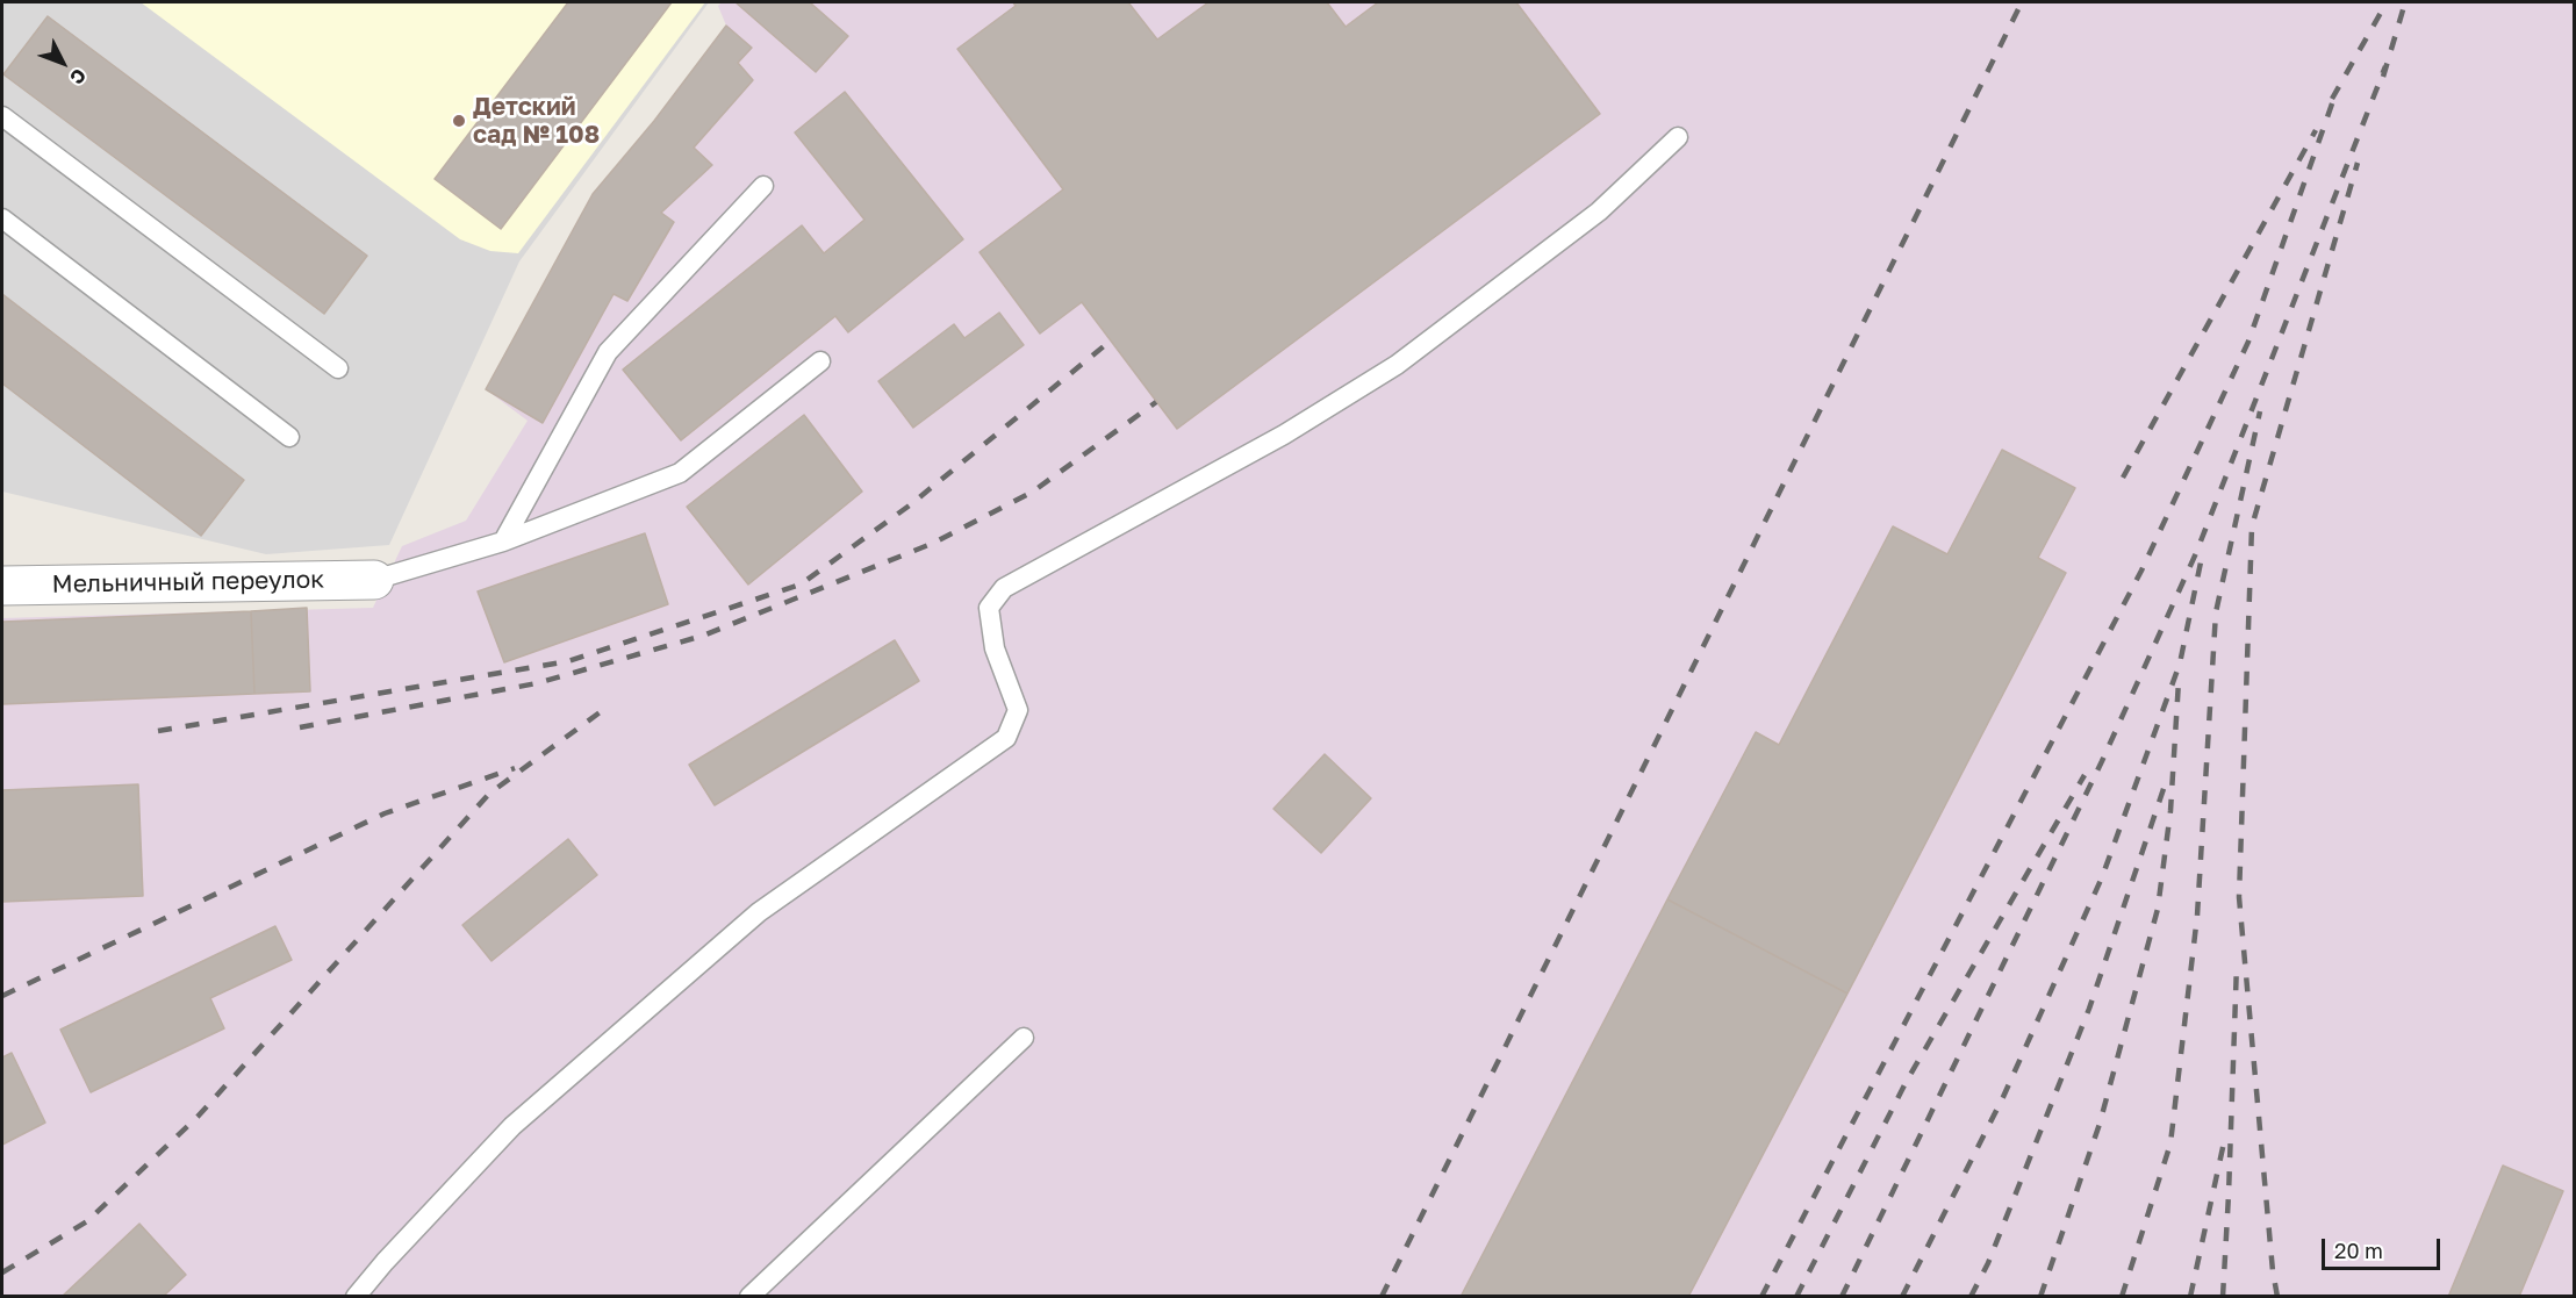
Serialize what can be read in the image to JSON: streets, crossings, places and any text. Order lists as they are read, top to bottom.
{
  "streets": {
    "street": ["Мельничный переулок"]
  },
  "places": ["Детский сад № 108"],
  "scale_bar": "20 m",
  "north": "bottom right"
}
